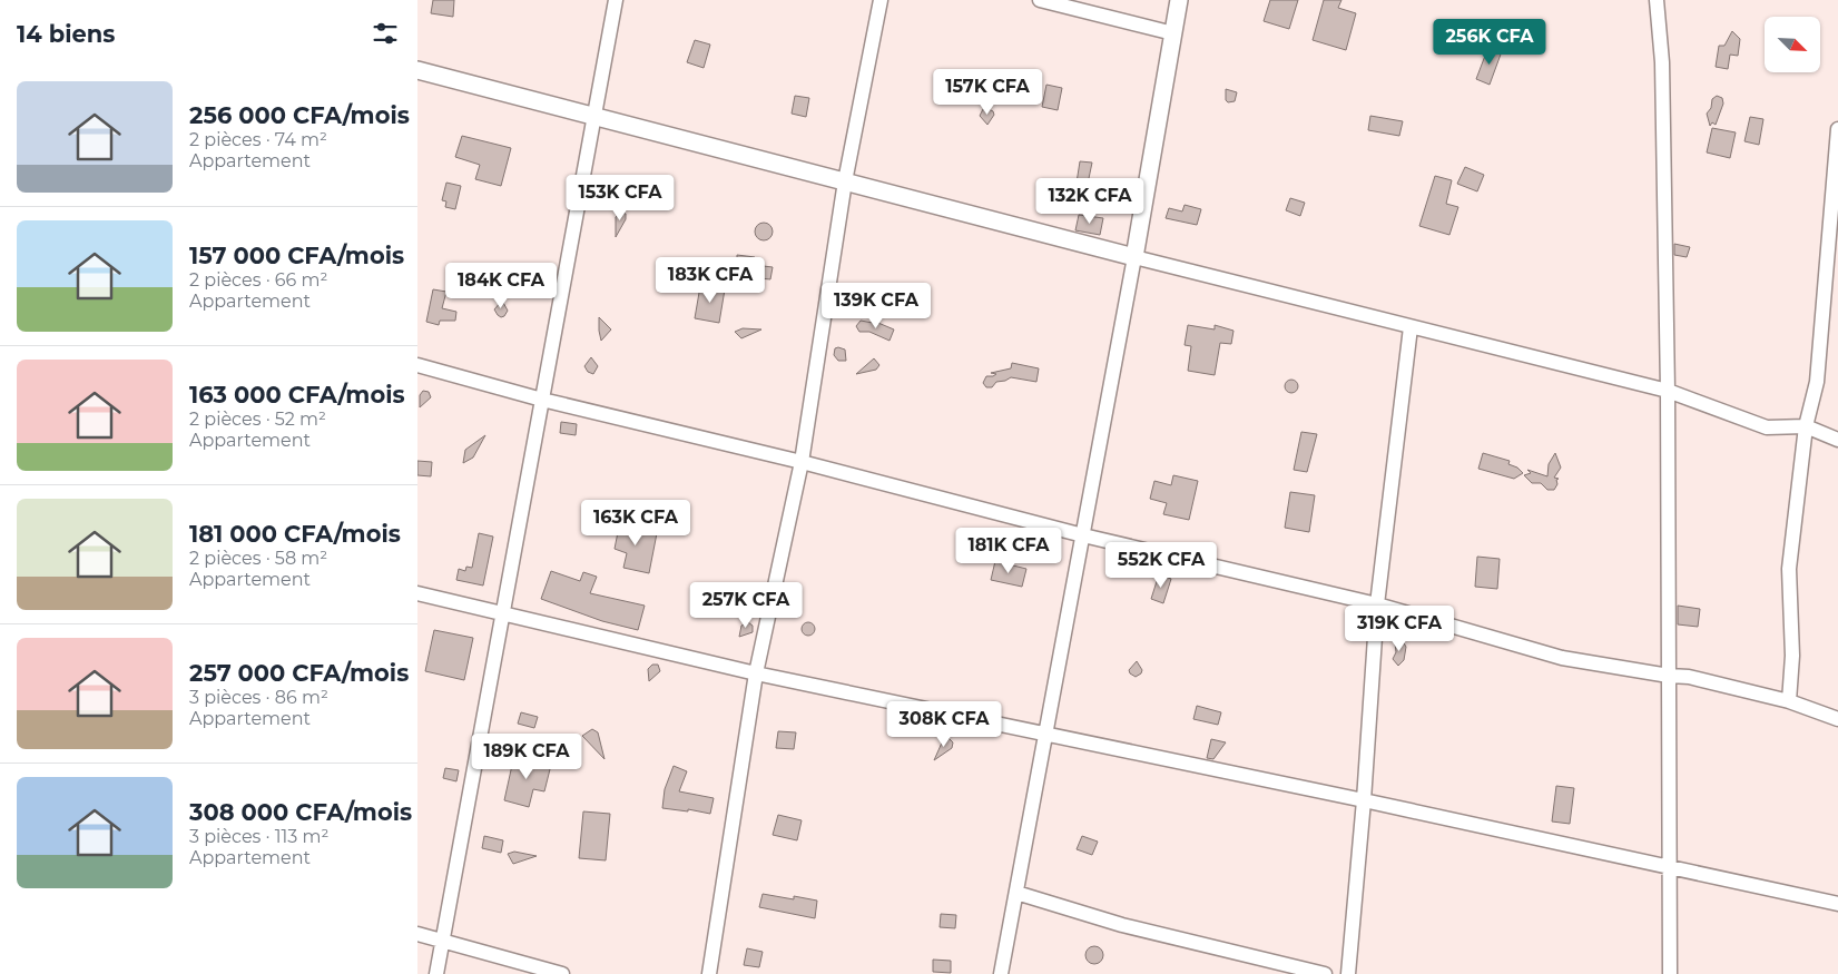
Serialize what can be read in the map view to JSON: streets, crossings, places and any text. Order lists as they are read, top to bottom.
{
  "north": "bottom right",
  "page": {
    "heading": "14 biens",
    "price": [
      "256K CFA",
      "157K CFA",
      "153K CFA",
      "132K CFA",
      "183K CFA",
      "184K CFA",
      "139K CFA",
      "163K CFA",
      "181K CFA",
      "552K CFA",
      "257K CFA",
      "319K CFA",
      "308K CFA",
      "189K CFA"
    ],
    "list": [
      {
        "name": "256 000 CFA/mois",
        "note": "2 pièces · 74 m² · Appartement"
      },
      {
        "name": "157 000 CFA/mois",
        "note": "2 pièces · 66 m² · Appartement"
      },
      {
        "name": "163 000 CFA/mois",
        "note": "2 pièces · 52 m² · Appartement"
      },
      {
        "name": "181 000 CFA/mois",
        "note": "2 pièces · 58 m² · Appartement"
      },
      {
        "name": "257 000 CFA/mois",
        "note": "3 pièces · 86 m² · Appartement"
      },
      {
        "name": "308 000 CFA/mois",
        "note": "3 pièces · 113 m² · Appartement"
      }
    ]
  }
}
